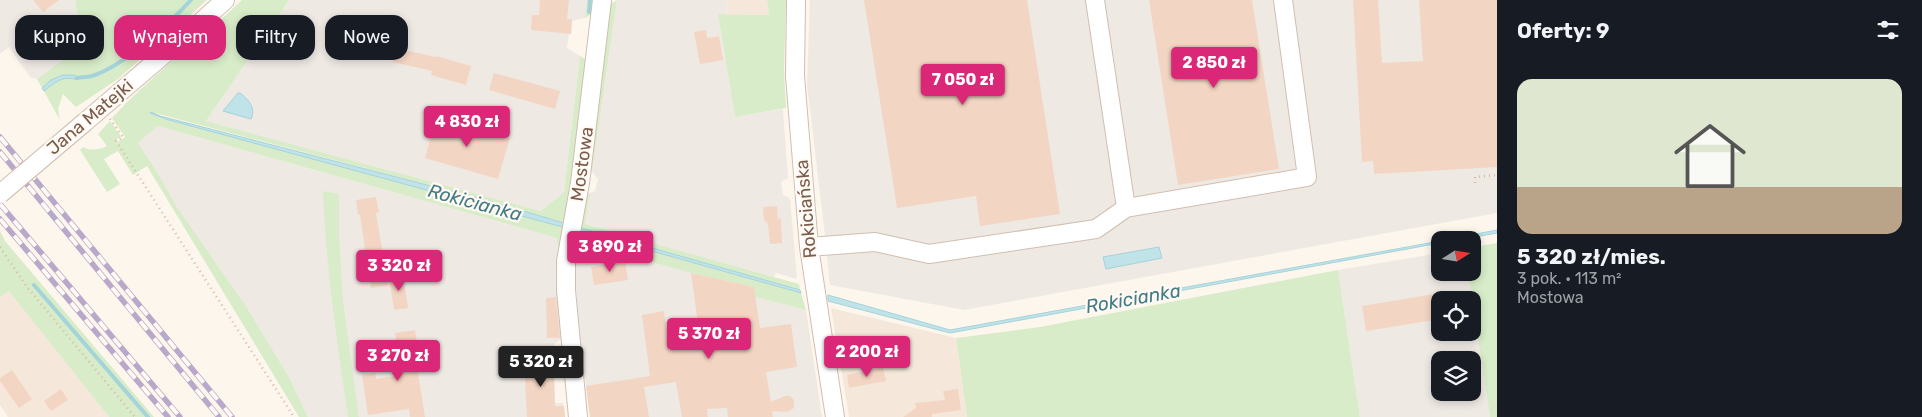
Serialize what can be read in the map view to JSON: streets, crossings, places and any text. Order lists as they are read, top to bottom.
{
  "streets": {
    "street": ["Jana Matejki", "Mostowa", "Rokiciańska"]
  },
  "water": ["Rokicianka"],
  "north": "right",
  "page": {
    "heading": "Oferty: 9",
    "chip": [
      "Kupno",
      "Wynajem",
      "Filtry",
      "Nowe"
    ],
    "price": [
      "2 850 zł",
      "7 050 zł",
      "4 830 zł",
      "3 890 zł",
      "3 320 zł",
      "5 370 zł",
      "2 200 zł",
      "3 270 zł",
      "5 320 zł"
    ],
    "list": [
      {
        "name": "5 320 zł/mies.",
        "note": "3 pok. · 113 m² · Mostowa"
      }
    ]
  }
}
